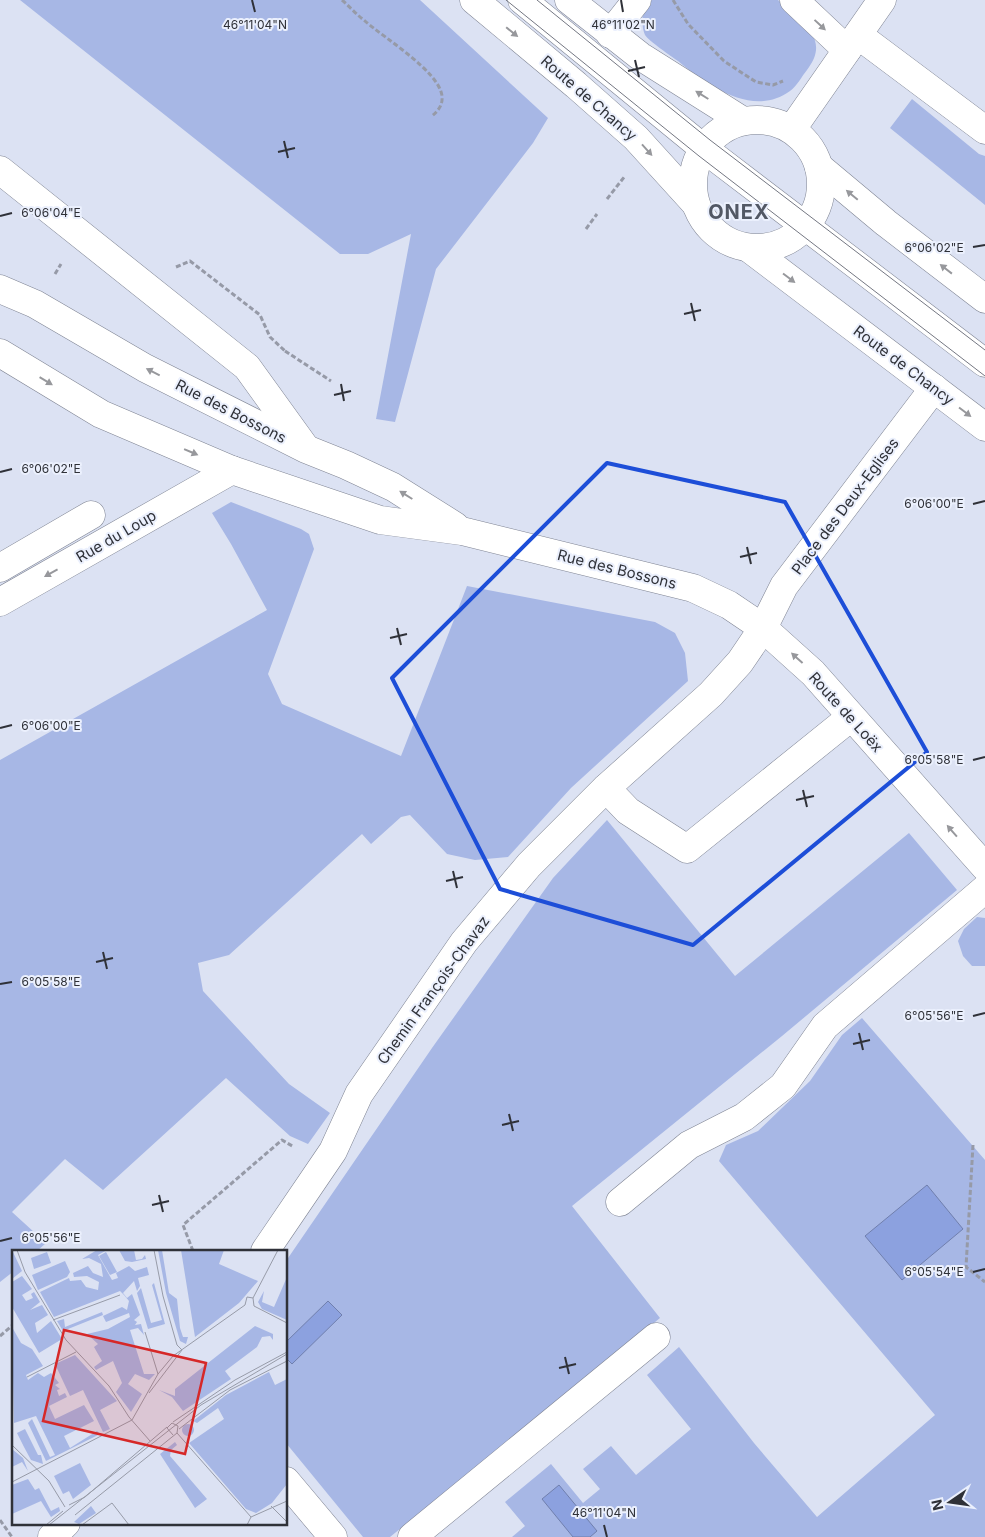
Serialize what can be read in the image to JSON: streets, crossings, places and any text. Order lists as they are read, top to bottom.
{
  "streets": {
    "street": [
      "Route de Chancy",
      "Rue des Bossons",
      "Place des Deux-Eglises",
      "Rue du Loup",
      "Route de Loëx",
      "Chemin François-Chavaz"
    ]
  },
  "crossings": [
    ["Route de Chancy", "Place des Deux-Eglises"],
    ["Rue des Bossons", "Place des Deux-Eglises"],
    ["Rue des Bossons", "Rue du Loup"],
    ["Rue des Bossons", "Route de Loëx"],
    ["Rue des Bossons", "Chemin François-Chavaz"],
    ["Place des Deux-Eglises", "Route de Loëx"],
    ["Place des Deux-Eglises", "Chemin François-Chavaz"],
    ["Route de Loëx", "Chemin François-Chavaz"]
  ],
  "one_way": ["Route de Loëx"],
  "districts": ["ONEX"],
  "north": "left",
  "coordinates": [
    "46°11'04\"N",
    "46°11'02\"N",
    "6°06'04\"E",
    "6°06'02\"E",
    "6°06'00\"E",
    "6°05'58\"E",
    "6°05'56\"E",
    "6°05'54\"E"
  ]
}
